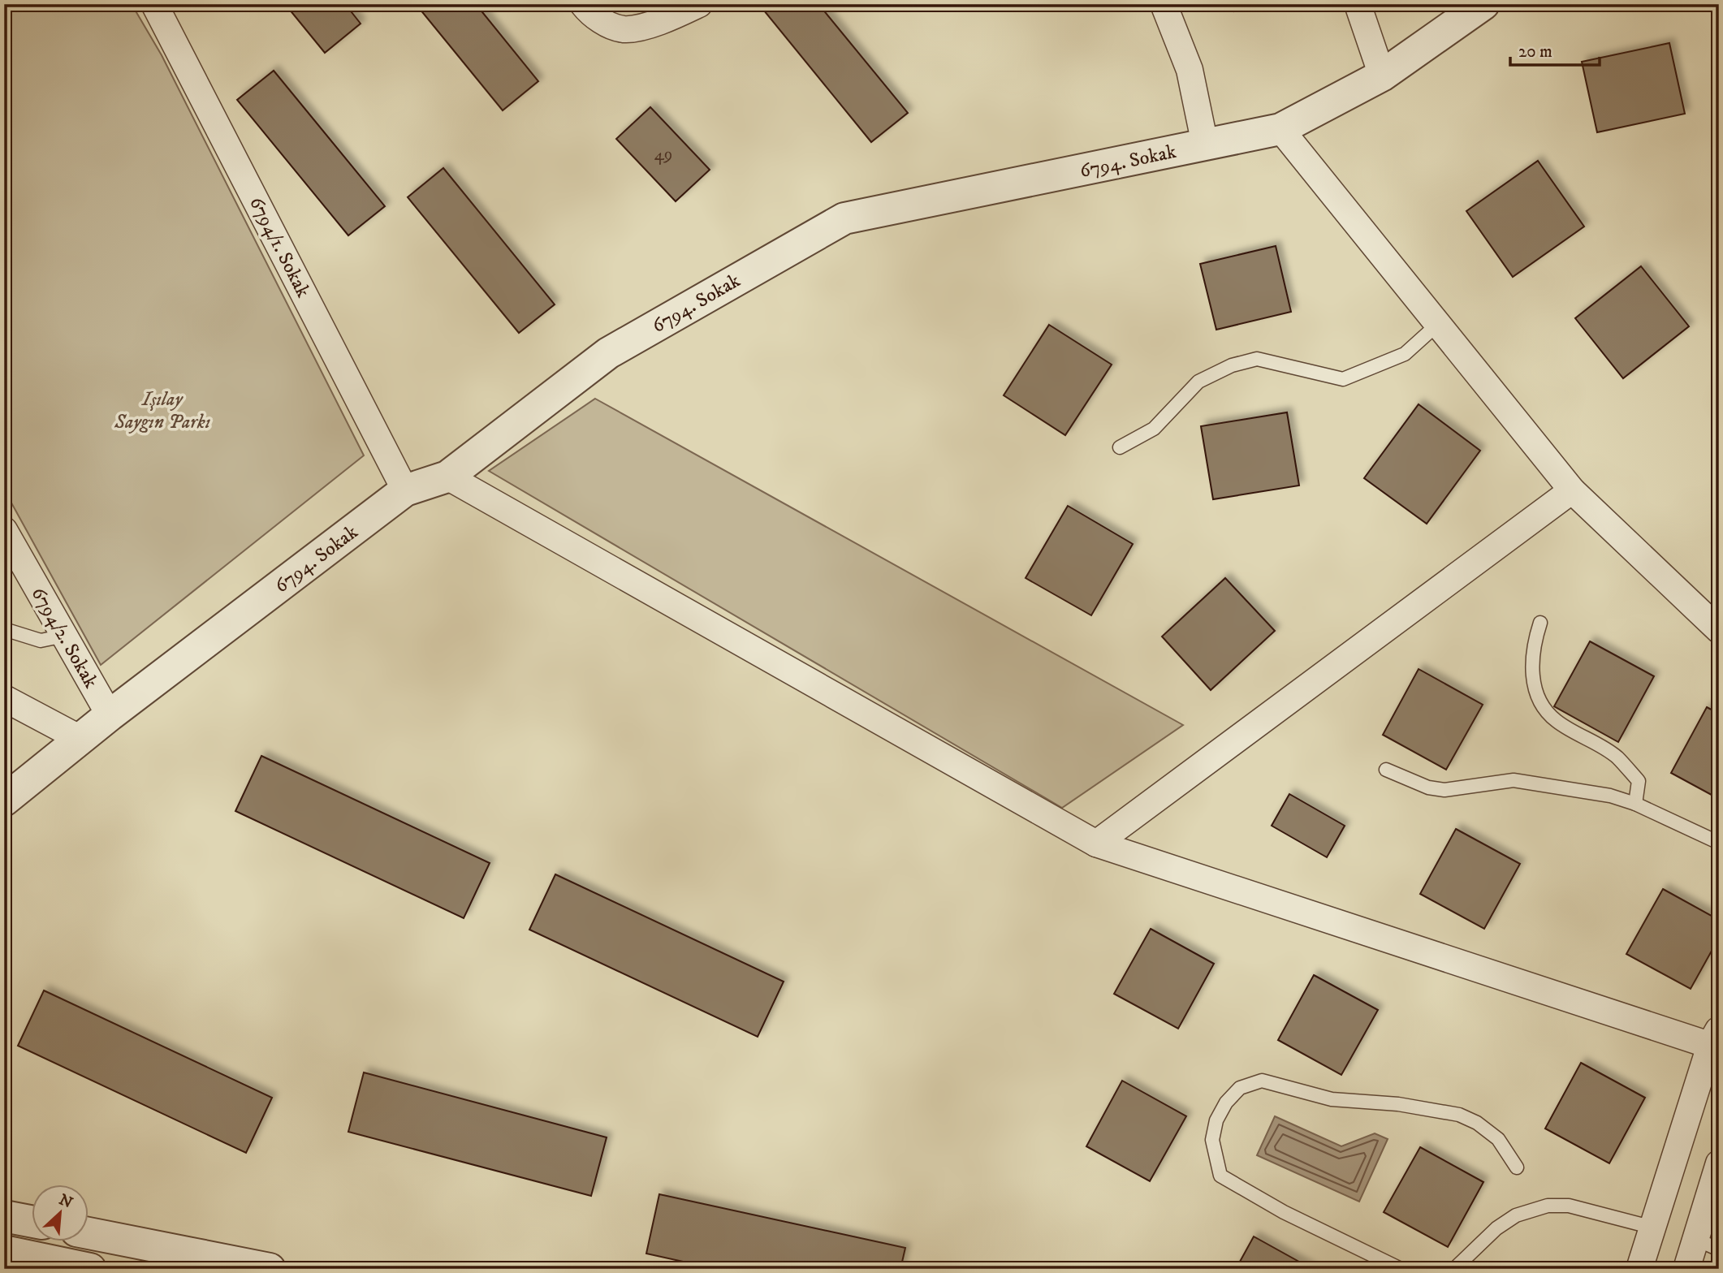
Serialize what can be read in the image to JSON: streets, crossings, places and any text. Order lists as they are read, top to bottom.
{
  "streets": {
    "street": ["6794. Sokak", "6794/1. Sokak", "6794/2. Sokak"]
  },
  "crossings": [
    ["6794. Sokak", "6794/1. Sokak"],
    ["6794. Sokak", "6794/2. Sokak"]
  ],
  "parks": ["Işılay Saygın Parkı"],
  "house_numbers": ["49"],
  "scale_bar": "20 m",
  "north": "top right"
}
